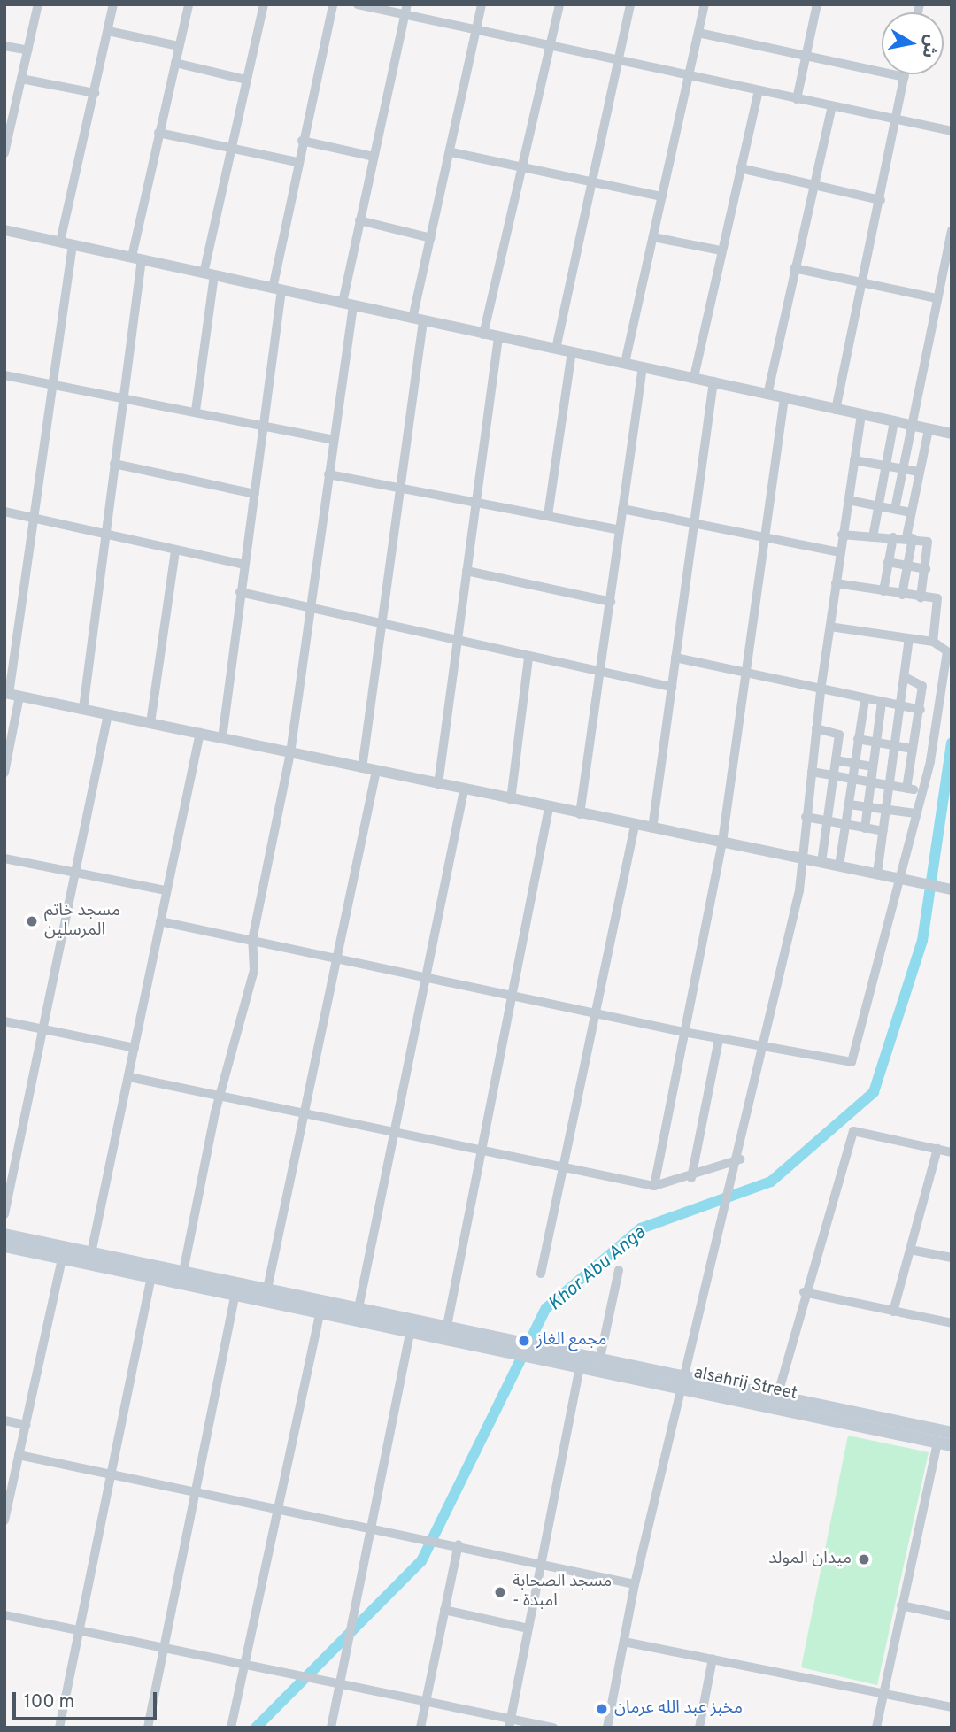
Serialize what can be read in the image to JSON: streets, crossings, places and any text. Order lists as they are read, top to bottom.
{
  "streets": {
    "main road": ["alsahrij Street"]
  },
  "water": ["Khor Abu Anga"],
  "places": [
    "مسجد خاتم المرسلين",
    "مجمع الغاز",
    "ميدان المولد",
    "مسجد الصحابة - امبدة",
    "مخبز عبد الله عرمان"
  ],
  "scale_bar": "100 m",
  "north": "right"
}
